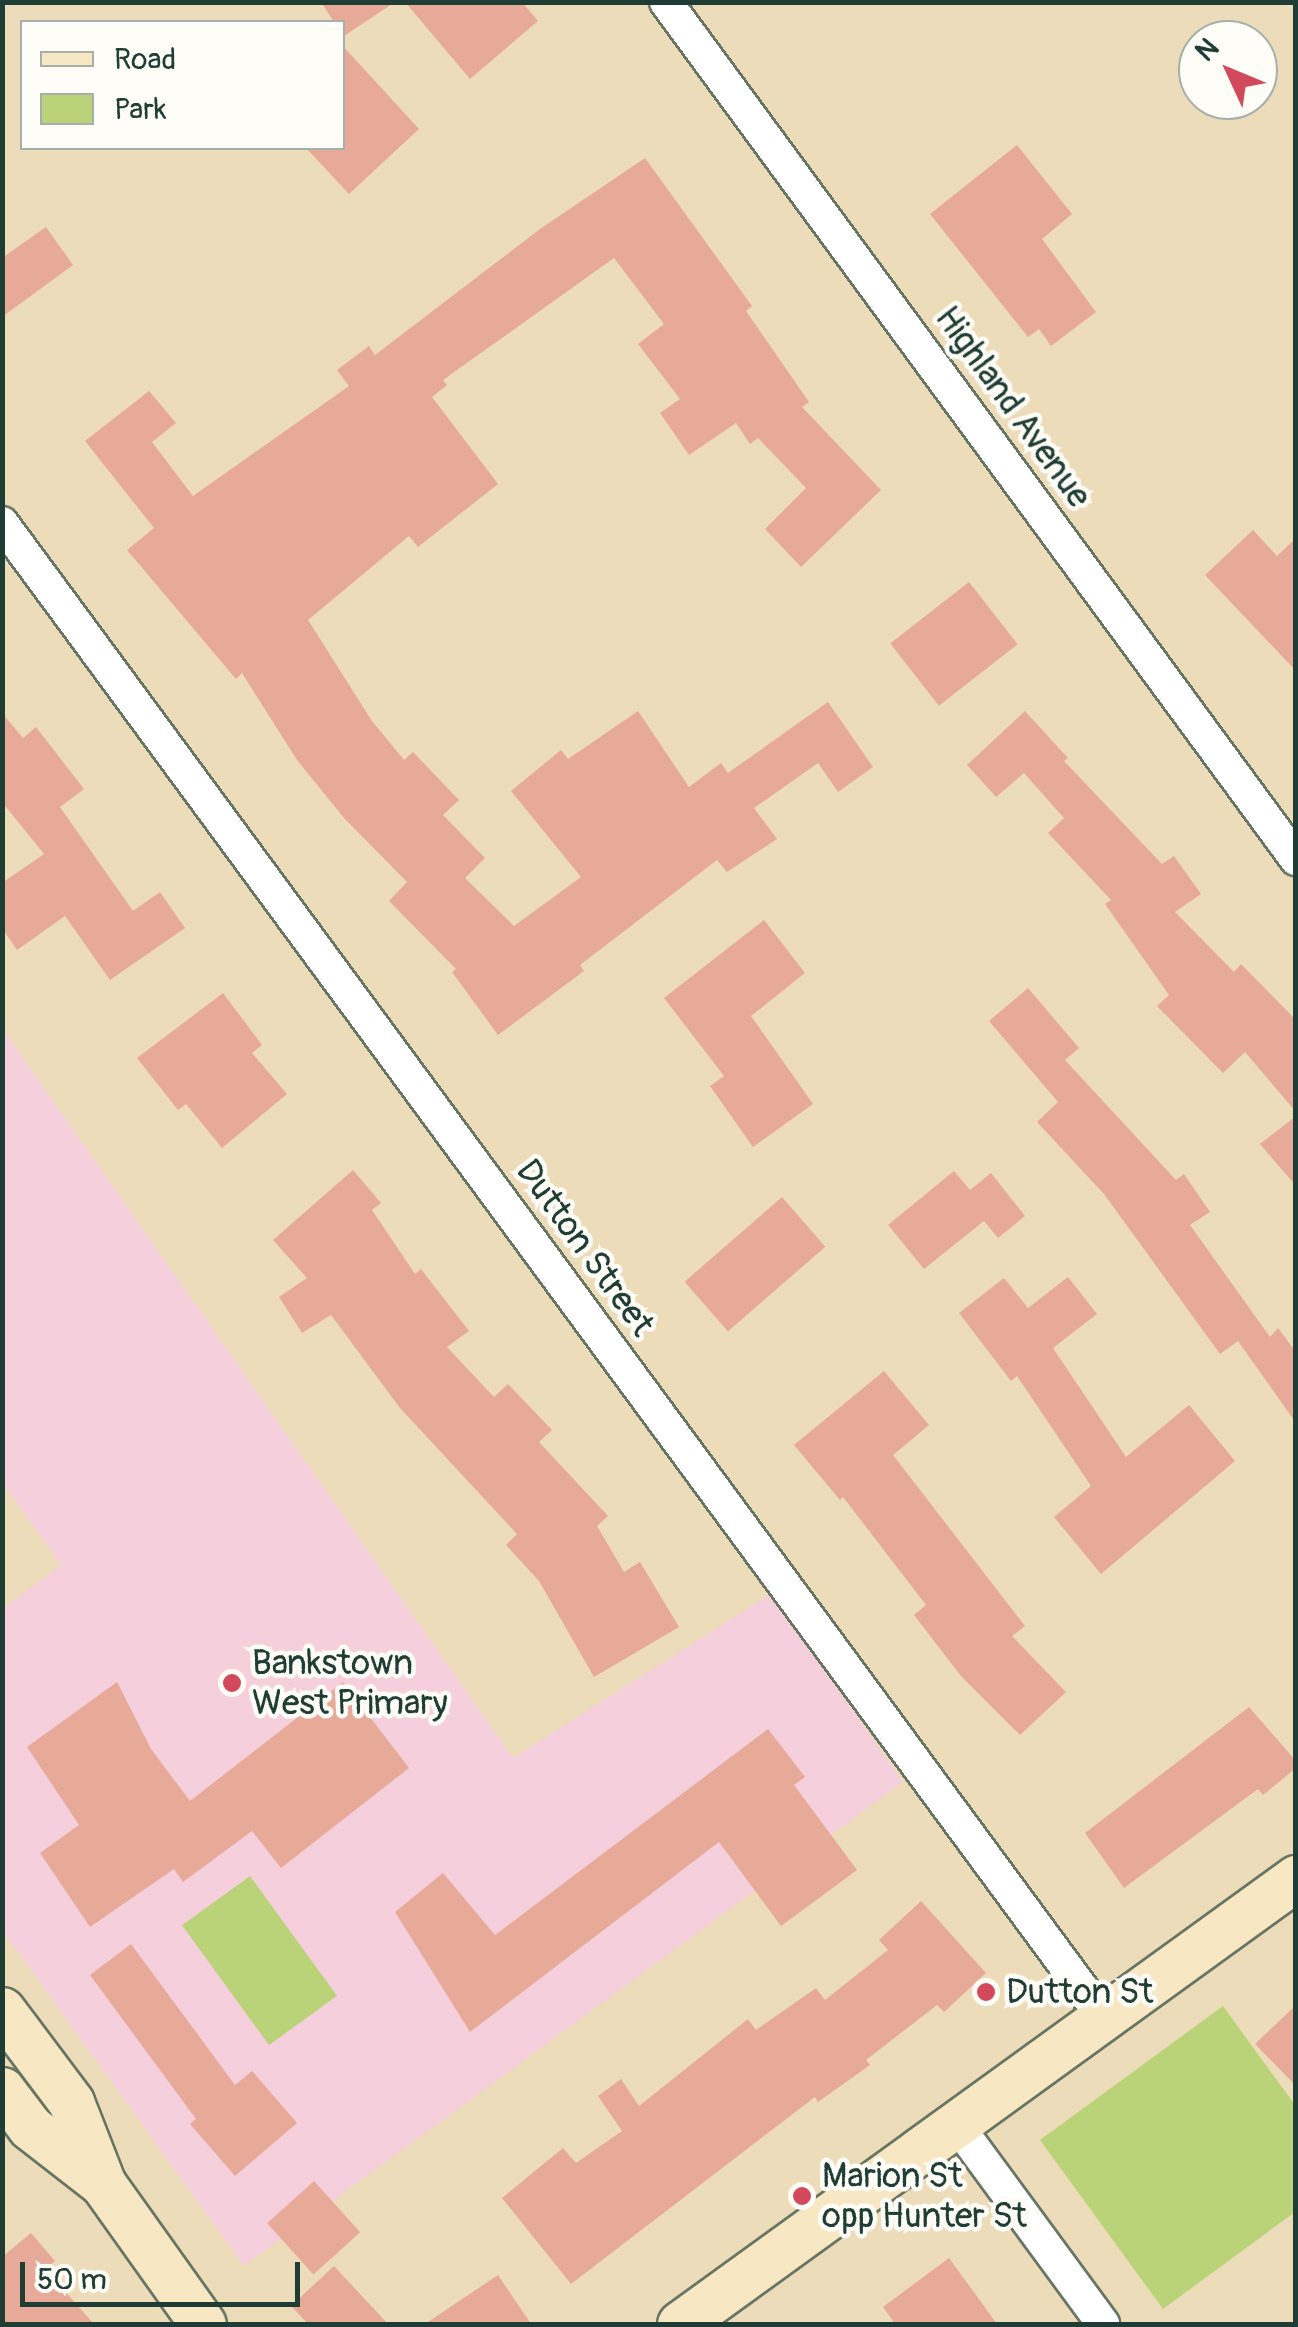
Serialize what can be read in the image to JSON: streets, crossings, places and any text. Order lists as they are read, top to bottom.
{
  "streets": {
    "street": ["Highland Avenue", "Dutton Street"]
  },
  "places": ["Bankstown West Primary", "Dutton St", "Marion St opp Hunter St"],
  "legend": ["Road", "Park"],
  "scale_bar": "50 m",
  "north": "top left"
}
